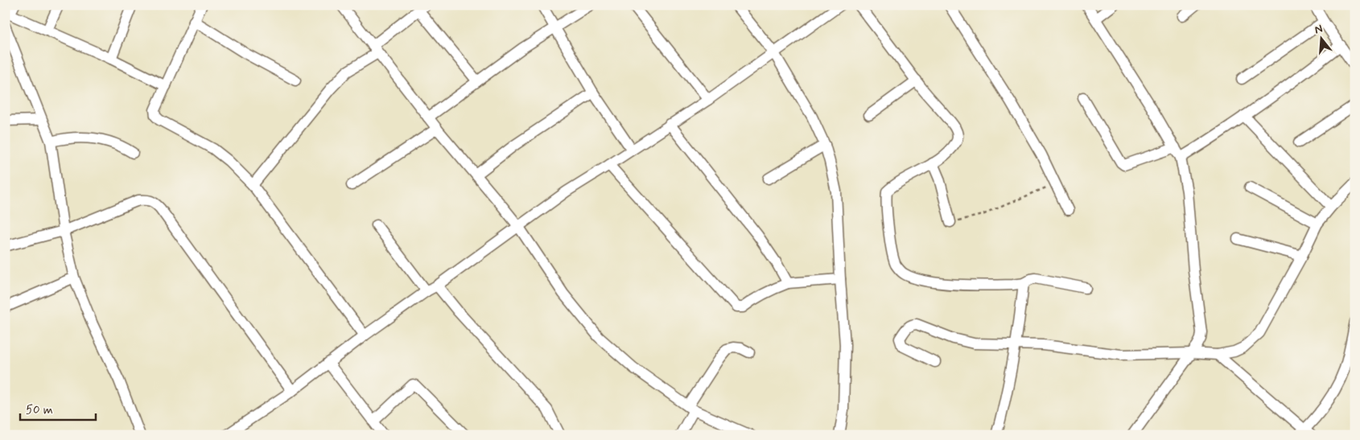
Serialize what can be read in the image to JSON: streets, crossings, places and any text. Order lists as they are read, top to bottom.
{
  "scale_bar": "50 m",
  "north": "top"
}
